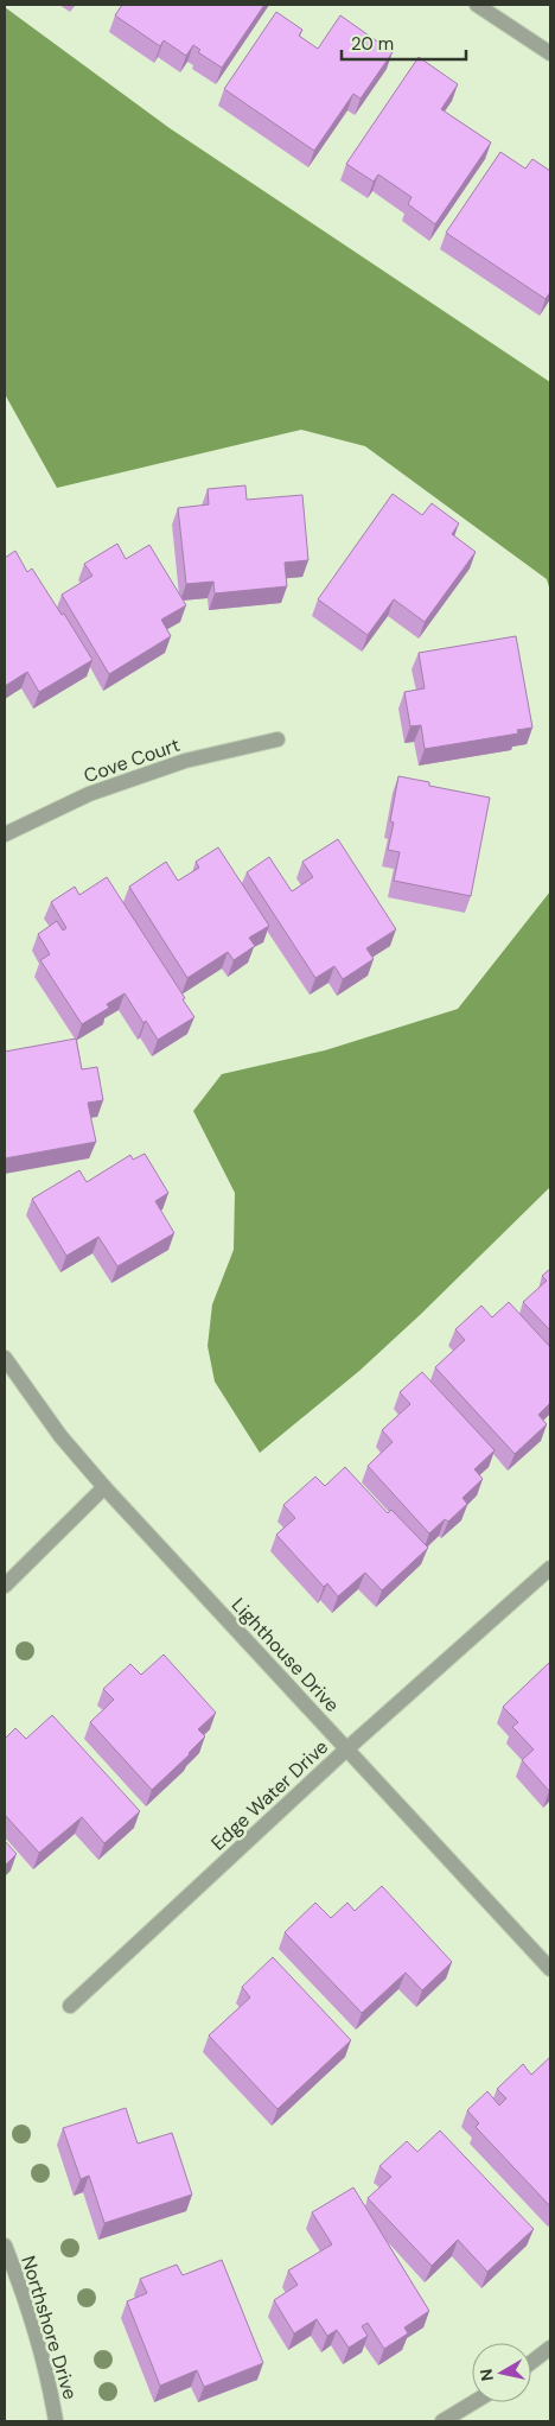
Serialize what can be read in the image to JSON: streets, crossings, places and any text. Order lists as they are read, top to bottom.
{
  "streets": {
    "street": [
      "Cove Court",
      "Lighthouse Drive",
      "Edge Water Drive",
      "Northshore Drive"
    ]
  },
  "crossings": [
    ["Lighthouse Drive", "Edge Water Drive"]
  ],
  "scale_bar": "20 m",
  "north": "left"
}
